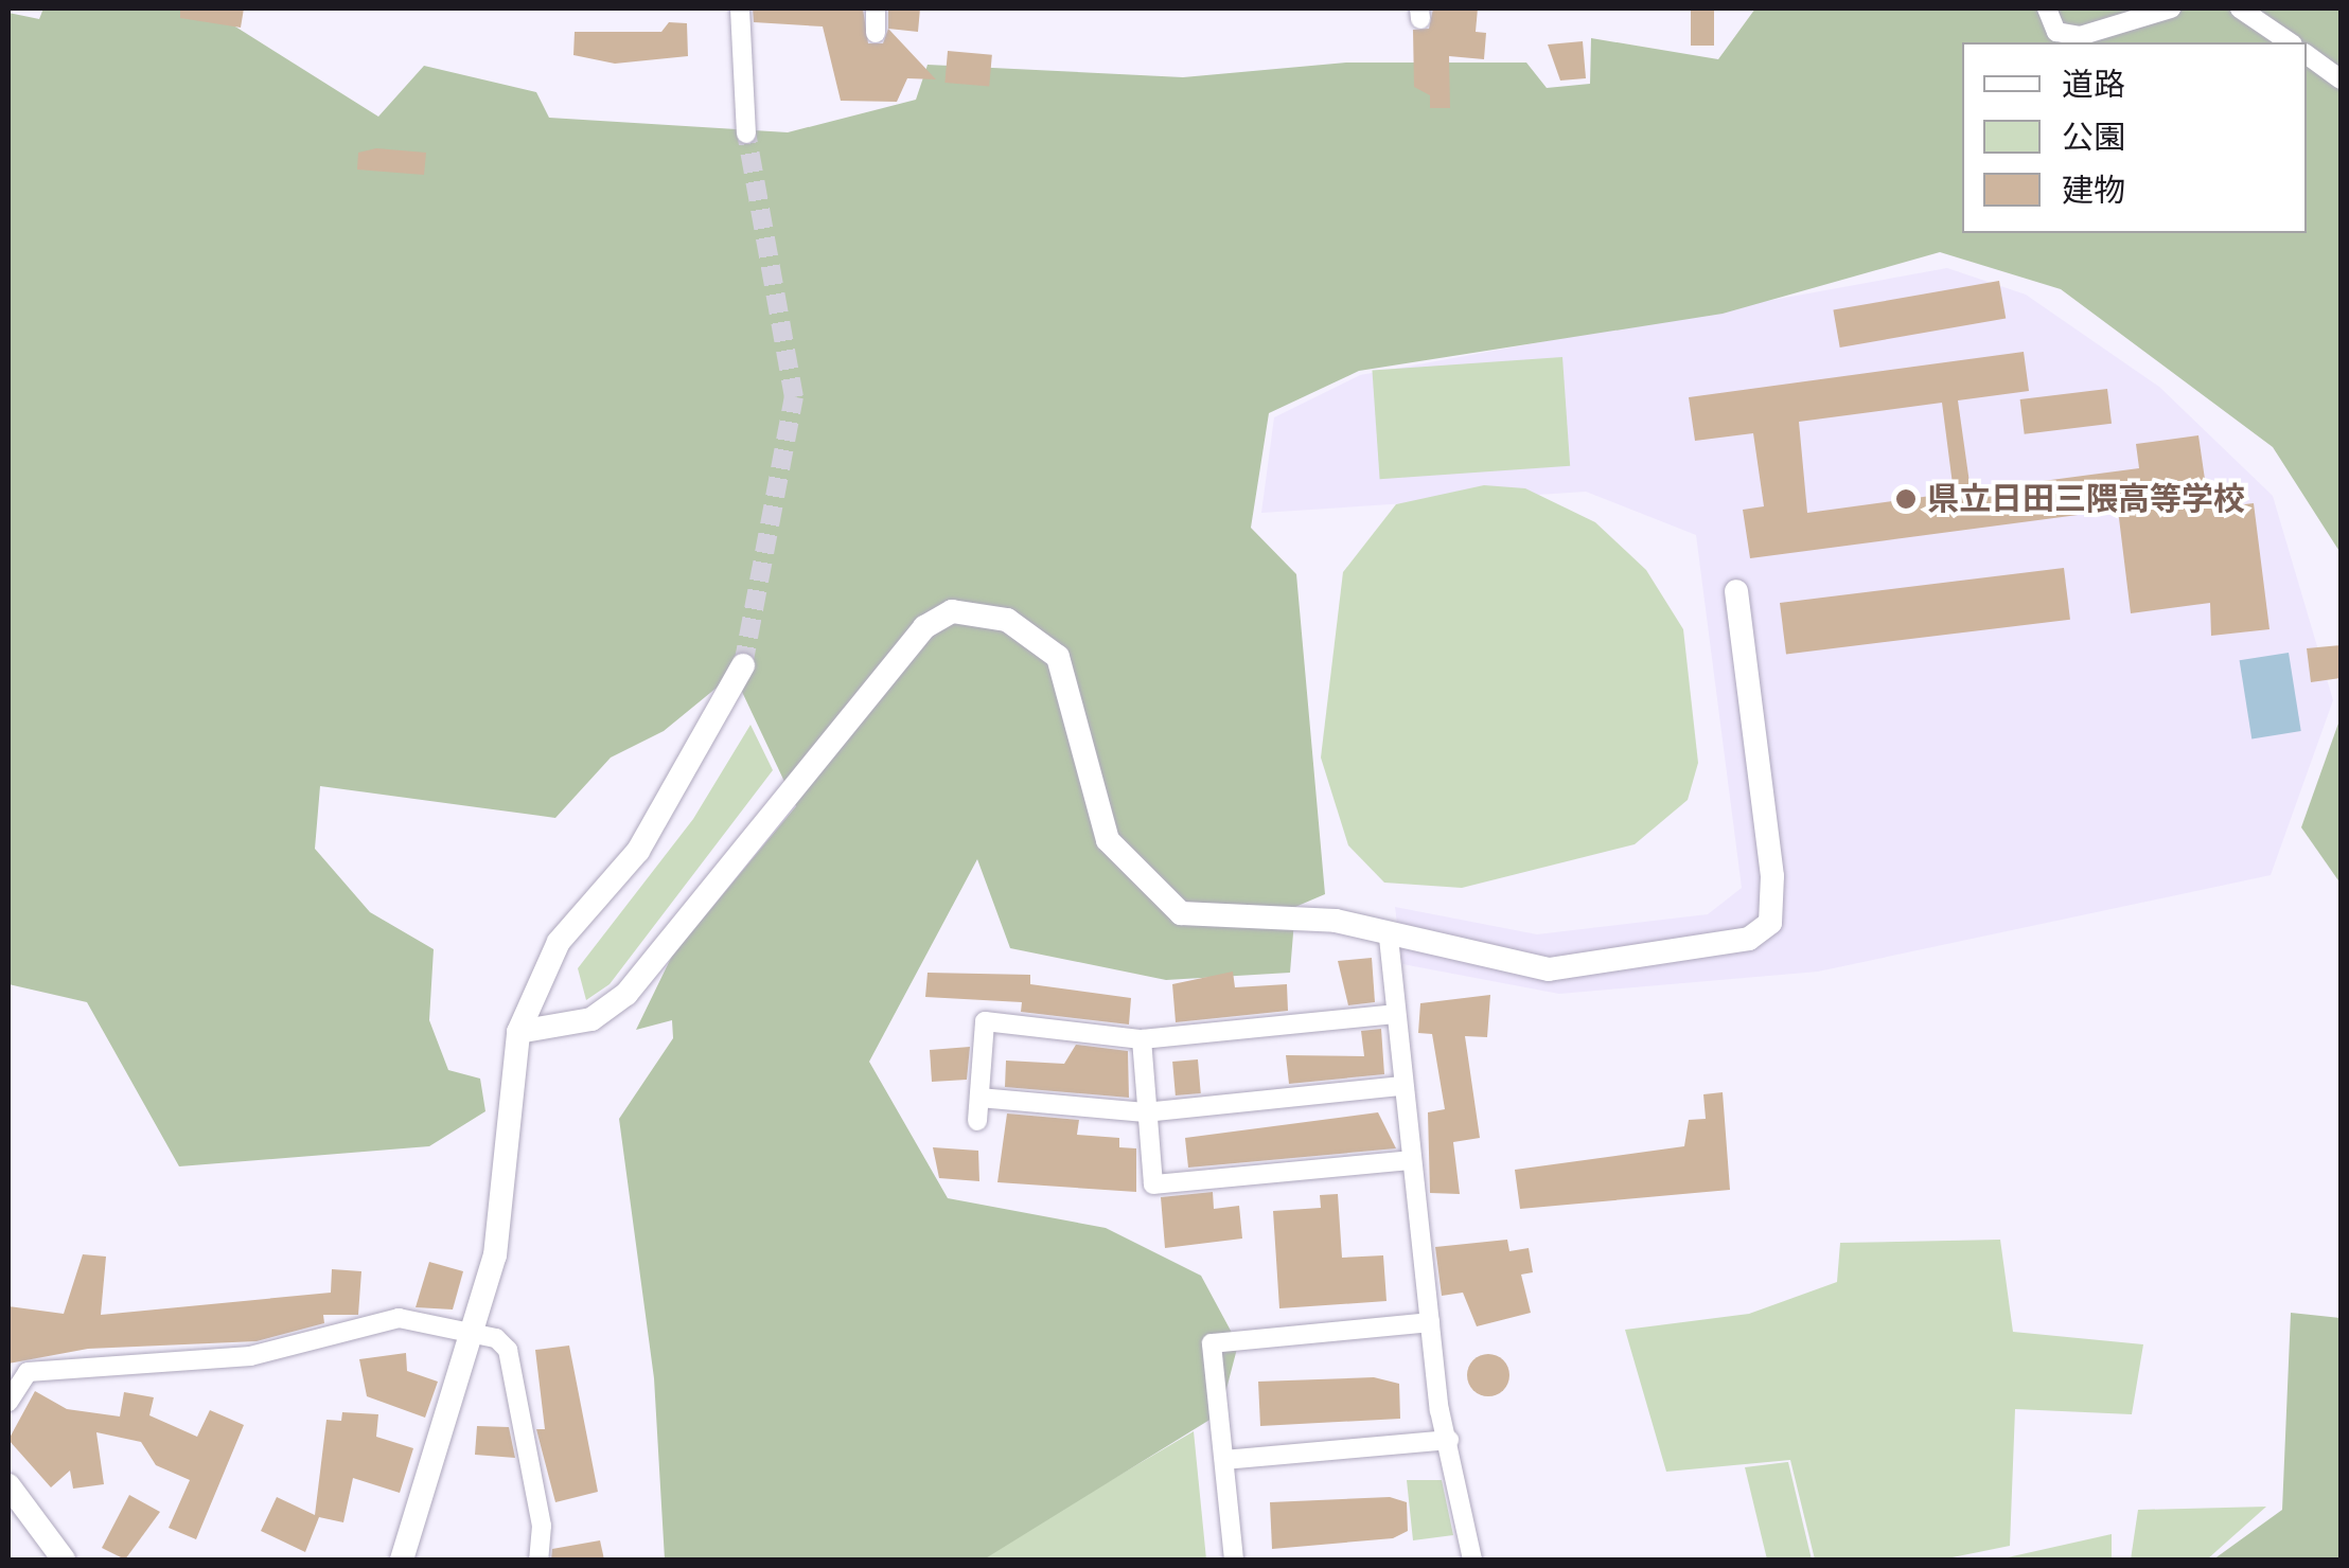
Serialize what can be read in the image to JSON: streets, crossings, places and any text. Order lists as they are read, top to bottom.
{
  "places": ["県立日田三隈高等学校"],
  "legend": ["道路", "公園", "建物"]
}
